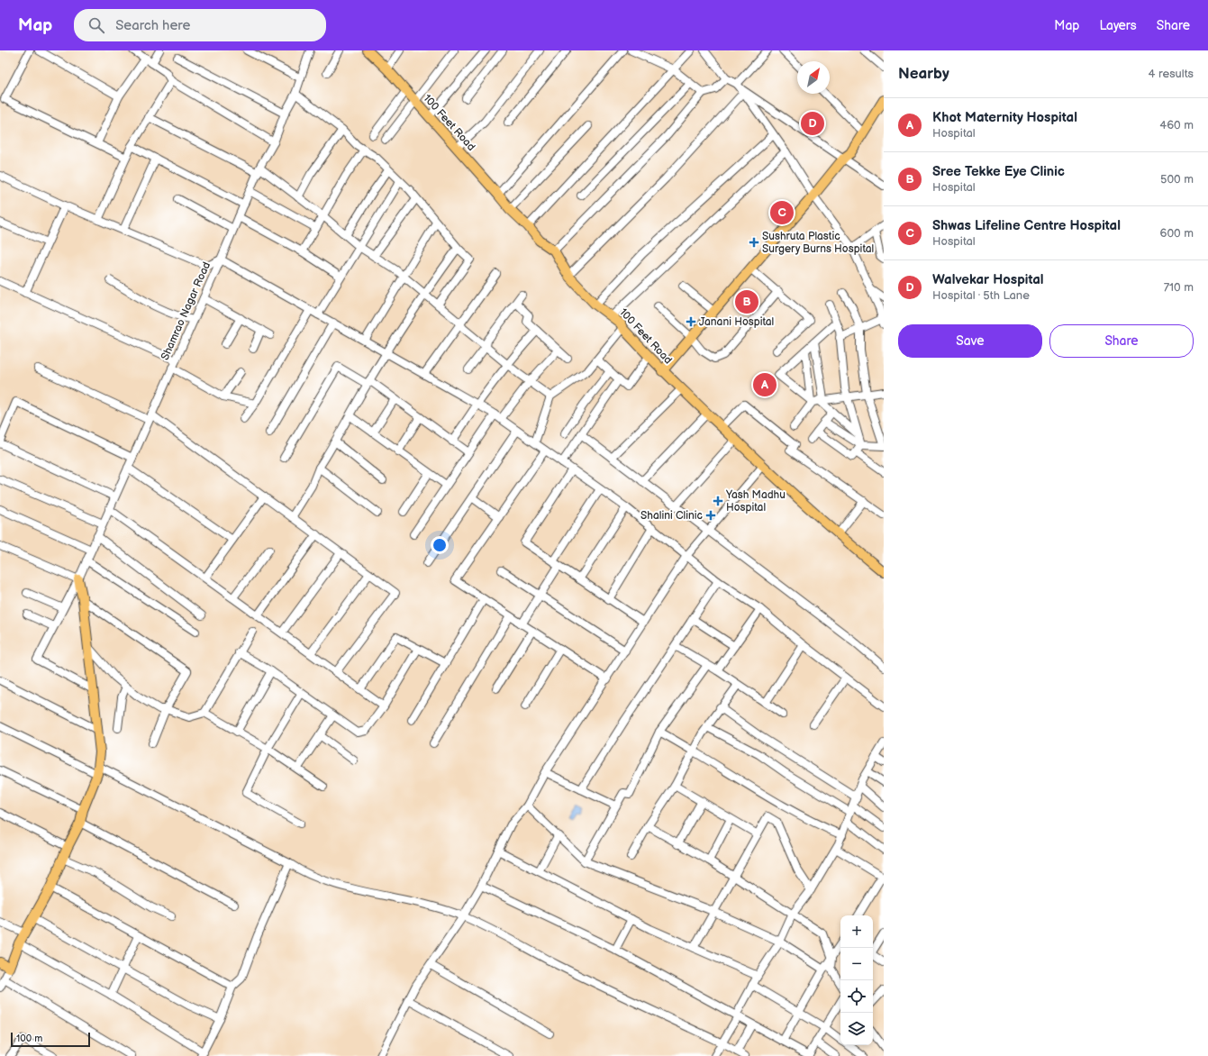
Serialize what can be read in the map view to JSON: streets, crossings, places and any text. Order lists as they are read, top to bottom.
{
  "streets": {
    "main road": ["100 Feet Road"],
    "street": ["Shamrao Nagar Road"]
  },
  "places": {
    "health": [
      "Sushruta Plastic Surgery Burns Hospital",
      "Janani Hospital",
      "Yash Madhu Hospital",
      "Shalini Clinic"
    ]
  },
  "scale_bar": "100 m",
  "north": "top right",
  "page": {
    "header": "Map",
    "search": "Search here",
    "nav": ["Map", "Layers", "Share"],
    "heading": ["Nearby", "4 results"],
    "list": [
      {
        "mark": "A",
        "name": "Khot Maternity Hospital",
        "note": "Hospital",
        "value": "460 m"
      },
      {
        "mark": "B",
        "name": "Sree Tekke Eye Clinic",
        "note": "Hospital",
        "value": "500 m"
      },
      {
        "mark": "C",
        "name": "Shwas Lifeline Centre Hospital",
        "note": "Hospital",
        "value": "600 m"
      },
      {
        "mark": "D",
        "name": "Walvekar Hospital",
        "note": "Hospital · 5th Lane",
        "value": "710 m"
      }
    ],
    "pins": [
      "D",
      "C",
      "B",
      "A"
    ],
    "buttons": ["Save", "Share"],
    "map_buttons": ["+", "−"],
    "scale": "100 m"
  }
}
